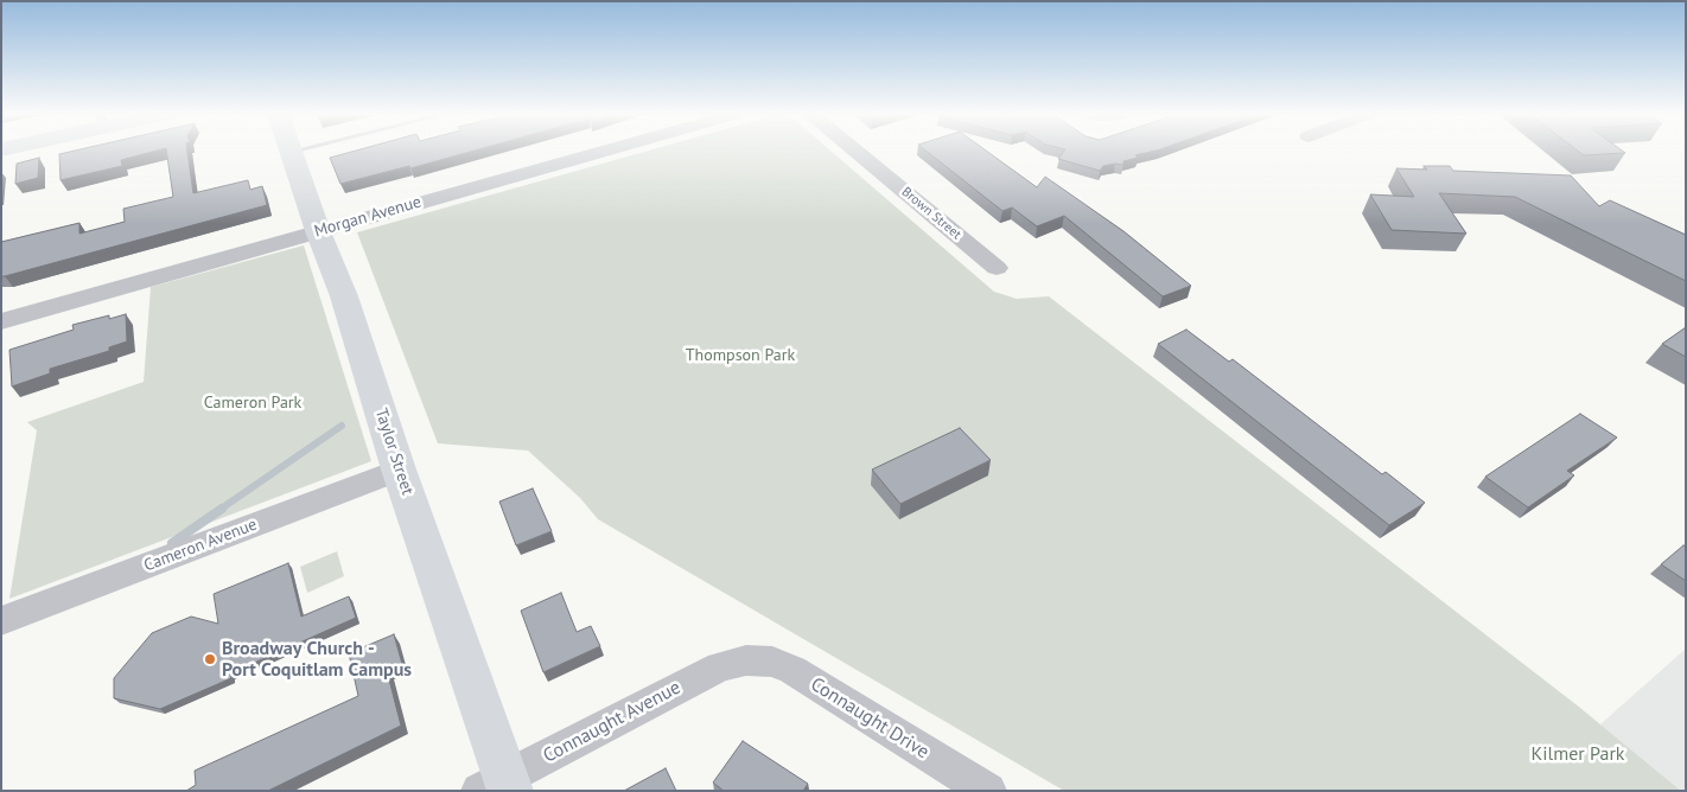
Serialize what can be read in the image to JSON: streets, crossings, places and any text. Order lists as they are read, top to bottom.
{
  "streets": {
    "street": [
      "Brown Street",
      "Morgan Avenue",
      "Taylor Street",
      "Cameron Avenue",
      "Connaught Drive",
      "Connaught Avenue"
    ]
  },
  "crossings": [
    ["Morgan Avenue", "Taylor Street"],
    ["Taylor Street", "Cameron Avenue"],
    ["Taylor Street", "Connaught Avenue"],
    ["Connaught Drive", "Connaught Avenue"]
  ],
  "parks": ["Thompson Park", "Cameron Park", "Kilmer Park"],
  "places": ["Broadway Church - Port Coquitlam Campus"]
}
